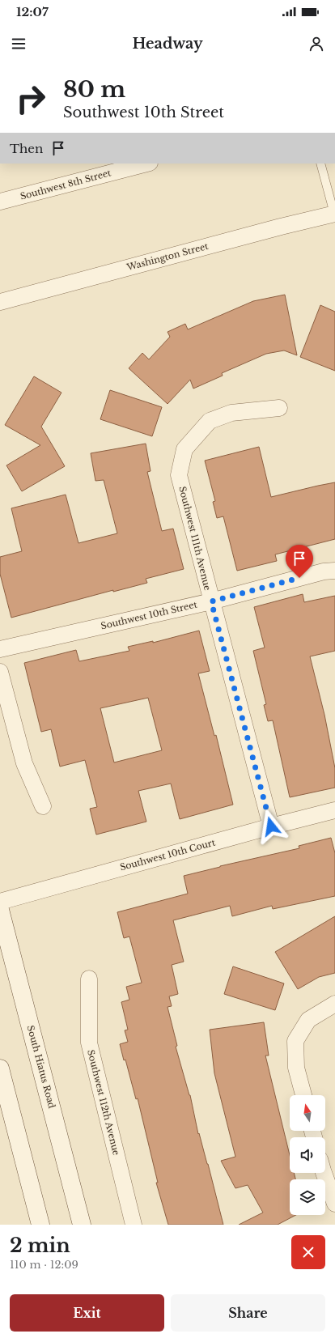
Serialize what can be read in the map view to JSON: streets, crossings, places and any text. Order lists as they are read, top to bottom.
{
  "streets": {
    "main road": ["South Hiatus Road"],
    "street": [
      "Southwest 8th Street",
      "Washington Street",
      "Southwest 111th Avenue",
      "Southwest 10th Street",
      "Southwest 10th Court",
      "Southwest 112th Avenue"
    ]
  },
  "crossings": [
    ["Southwest 111th Avenue", "Southwest 10th Street"],
    ["Southwest 111th Avenue", "Southwest 10th Court"]
  ],
  "north": "top",
  "page": {
    "status": "12:07",
    "header": "Headway",
    "turn": ["80 m", "Southwest 10th Street"],
    "then": "Then",
    "heading": ["2 min", "110 m · 12:09"],
    "buttons": ["Exit", "Share"]
  }
}
